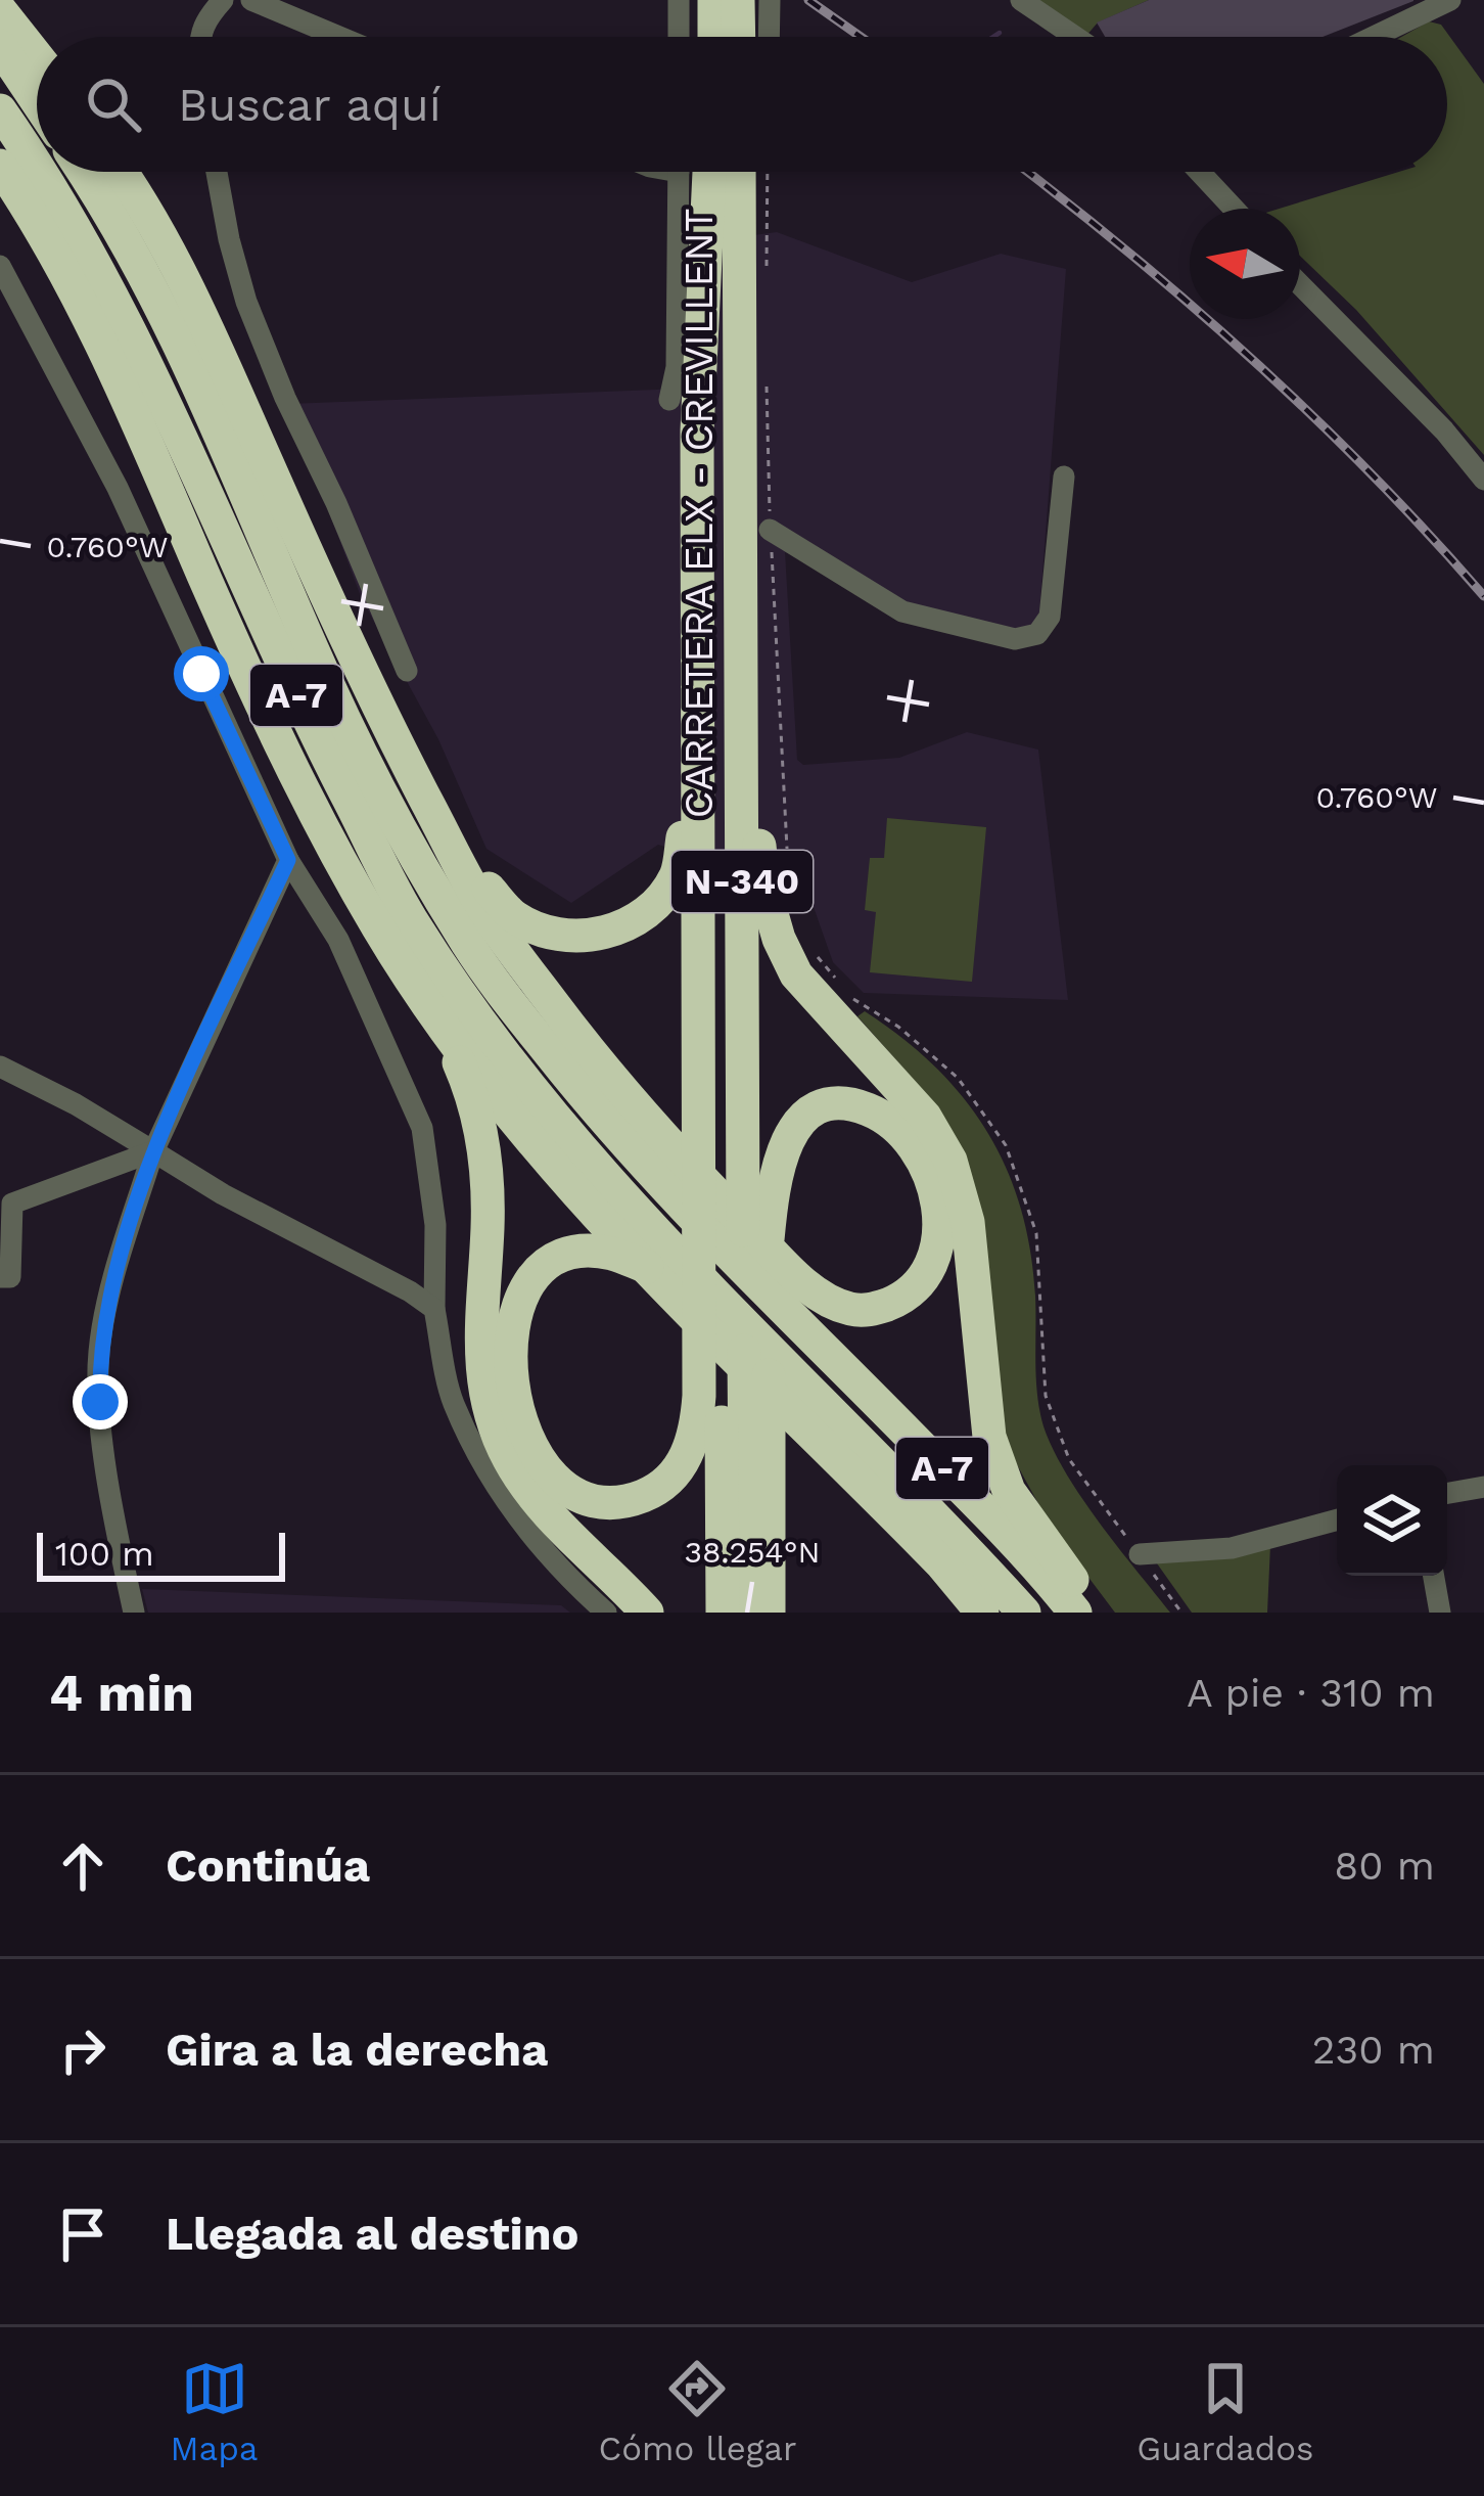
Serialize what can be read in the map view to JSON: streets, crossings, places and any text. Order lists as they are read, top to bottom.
{
  "streets": {
    "highway": ["CARRETERA ELX - CREVILLENT", "A-7", "N-340"]
  },
  "scale_bar": "100 m",
  "north": "left",
  "page": {
    "search": "Buscar aquí",
    "scale": "100 m",
    "heading": ["4 min", "A pie · 310 m"],
    "list": [
      ["Continúa", "80 m"],
      ["Gira a la derecha", "230 m"],
      "Llegada al destino"
    ],
    "nav": ["Mapa", "Cómo llegar", "Guardados"]
  },
  "coordinates": ["0.760°W", "38.254°N"]
}
